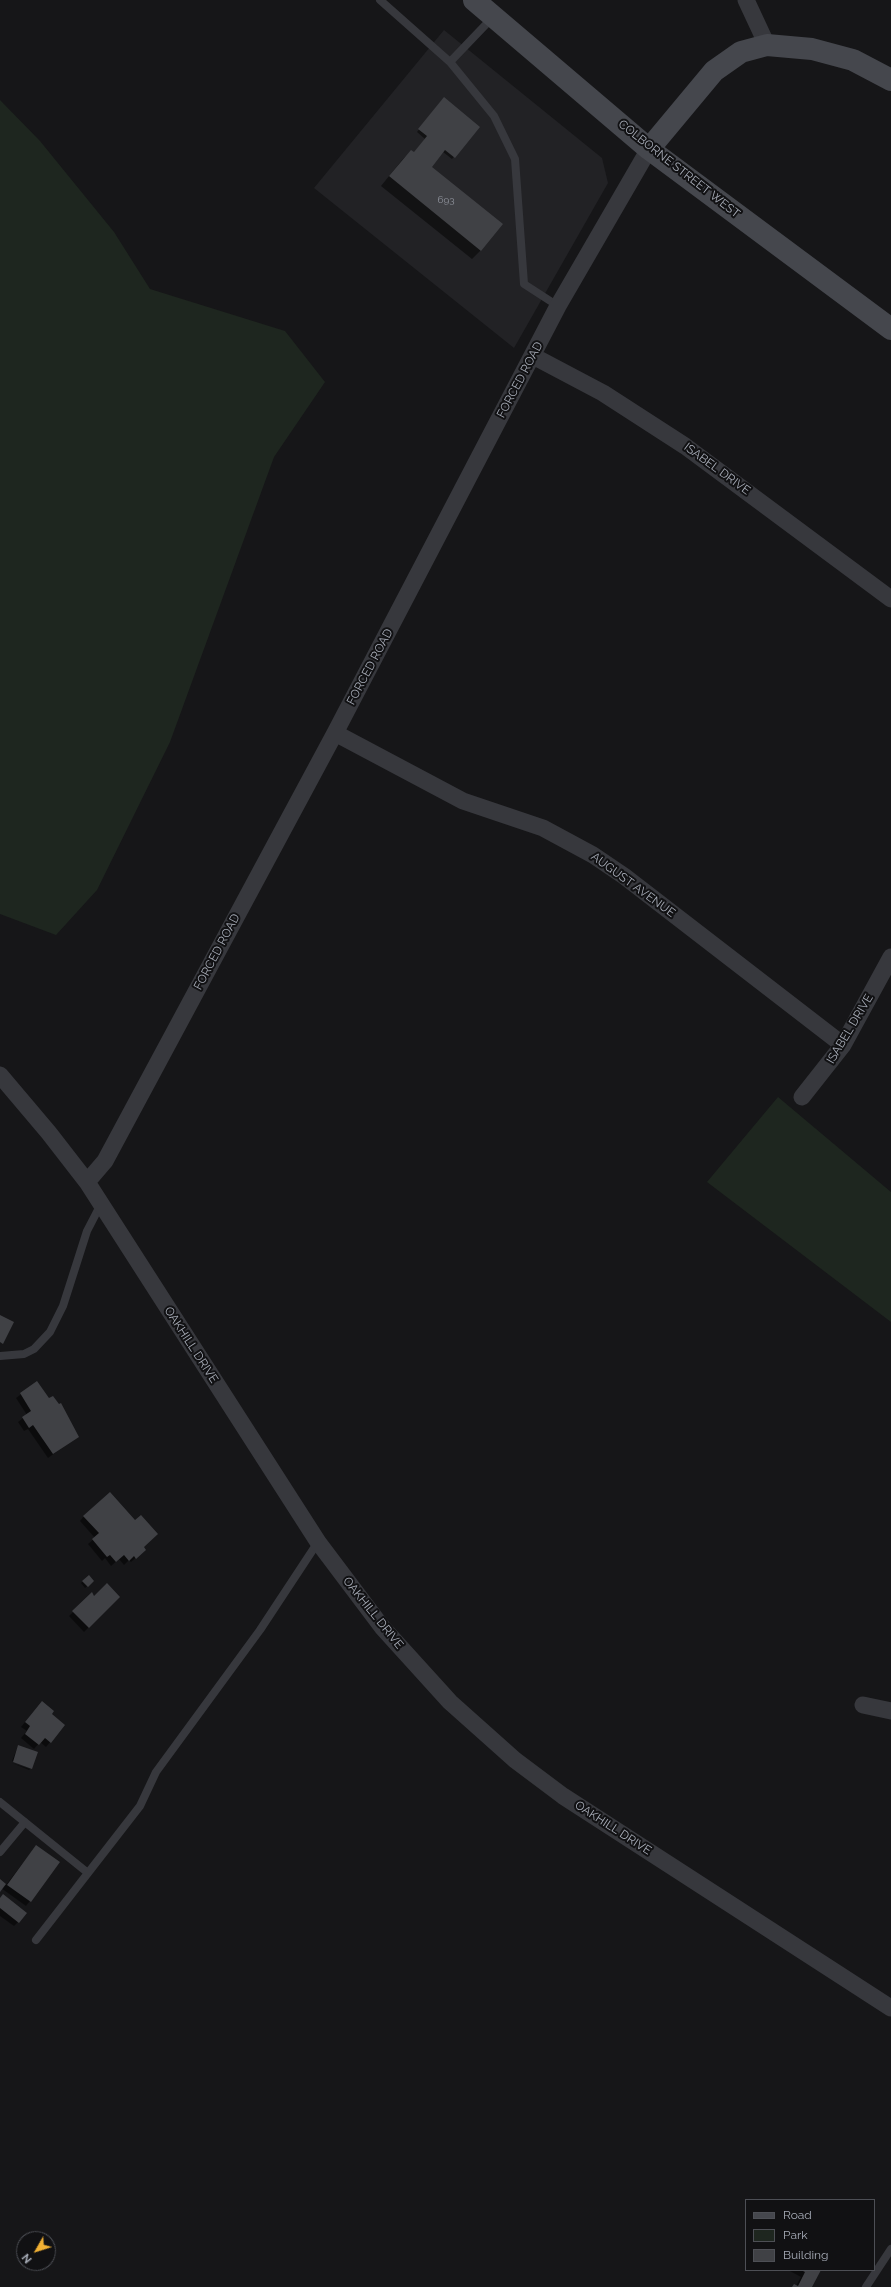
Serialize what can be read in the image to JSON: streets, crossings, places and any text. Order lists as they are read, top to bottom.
{
  "streets": {
    "main road": ["COLBORNE STREET WEST"],
    "street": [
      "FORCED ROAD",
      "ISABEL DRIVE",
      "AUGUST AVENUE",
      "OAKHILL DRIVE"
    ]
  },
  "crossings": [
    ["COLBORNE STREET WEST", "FORCED ROAD"],
    ["FORCED ROAD", "ISABEL DRIVE"],
    ["FORCED ROAD", "AUGUST AVENUE"],
    ["FORCED ROAD", "OAKHILL DRIVE"],
    ["ISABEL DRIVE", "AUGUST AVENUE"]
  ],
  "house_numbers": ["693"],
  "legend": ["Road", "Park", "Building"],
  "north": "bottom left"
}
